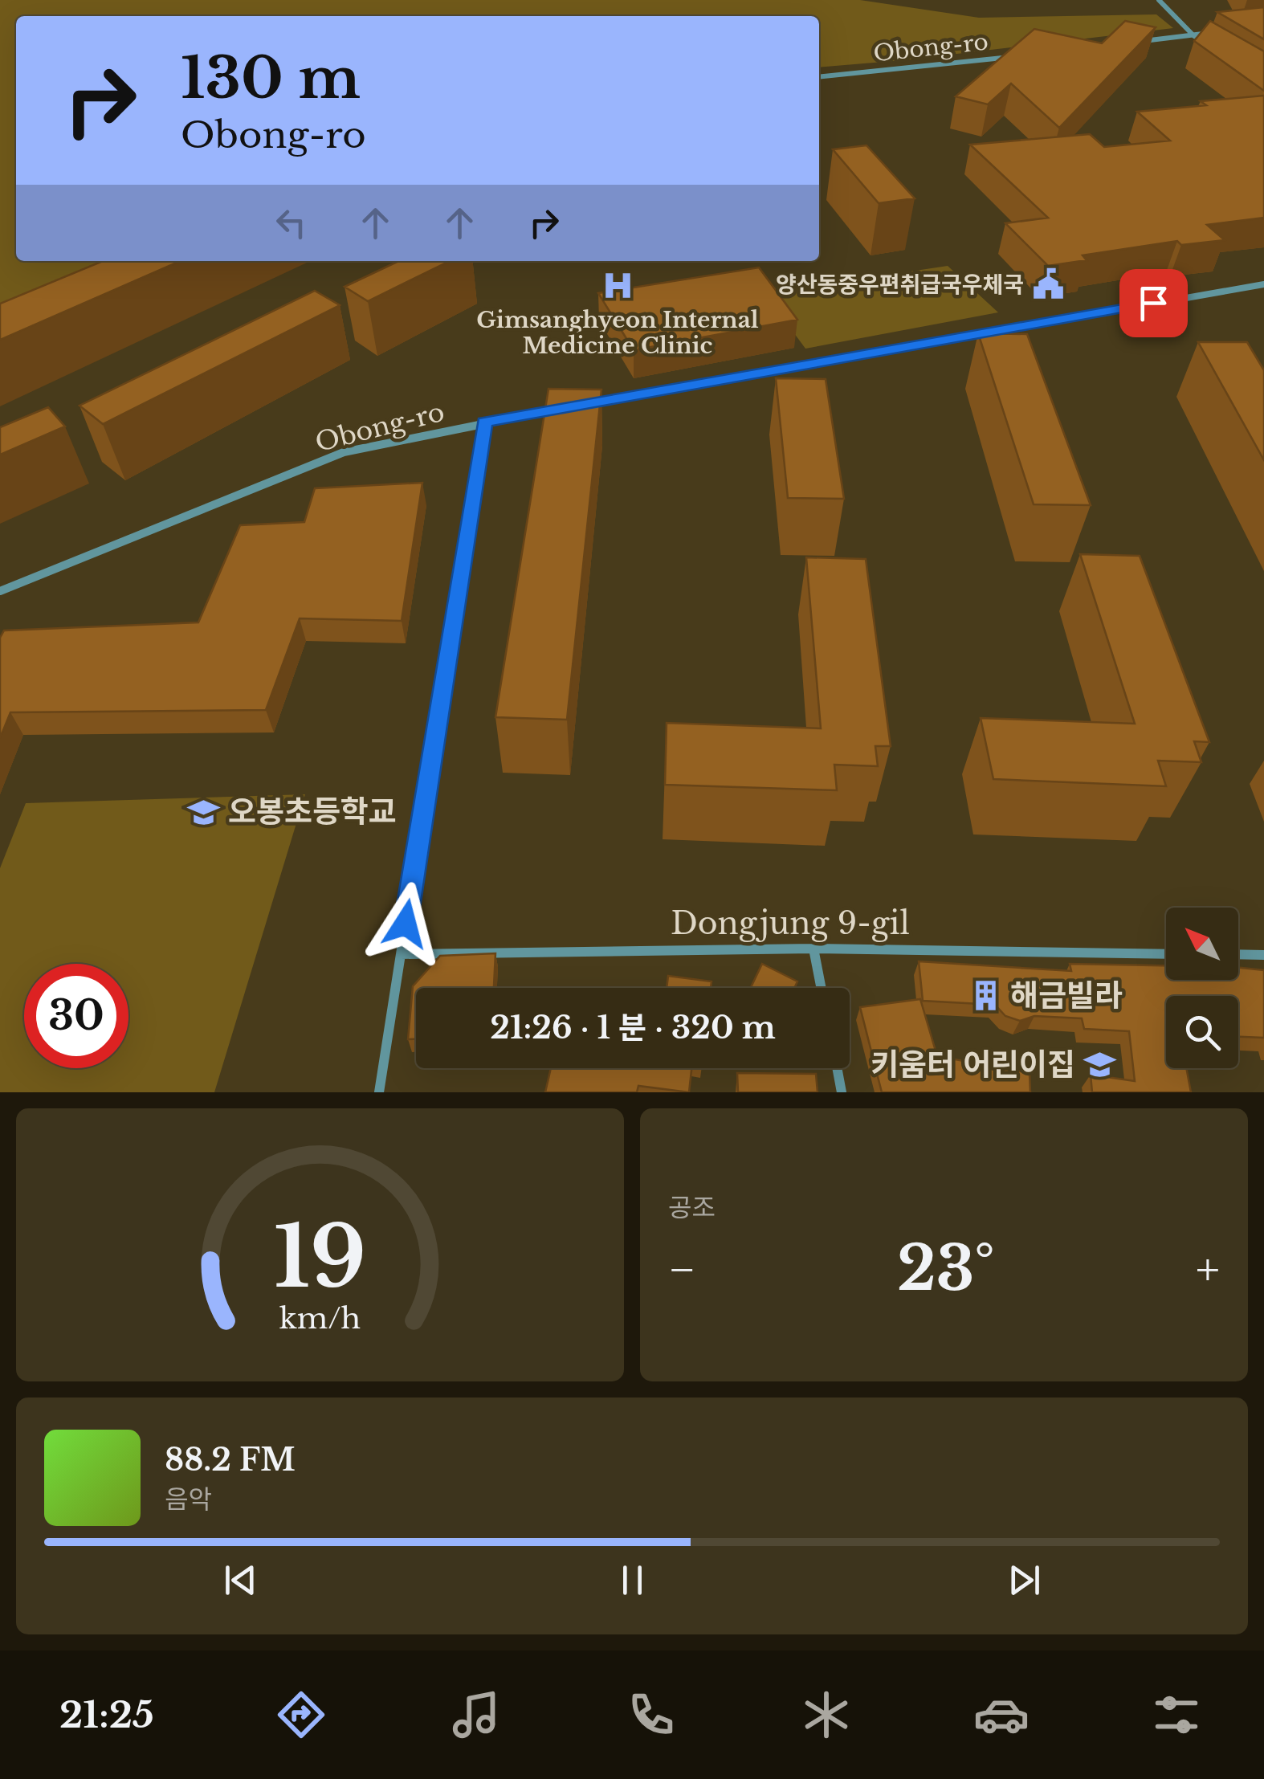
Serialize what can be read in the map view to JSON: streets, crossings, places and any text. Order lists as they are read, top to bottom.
{
  "streets": {
    "street": ["Obong-ro", "Dongjung 9-gil"]
  },
  "places": {
    "public building": ["양산동중우편취급국우체국"],
    "hospital": ["Gimsanghyeon Internal Medicine Clinic"],
    "school or university": ["오봉초등학교", "키움터 어린이집"],
    "building": ["해금빌라"]
  },
  "north": "top left",
  "page": {
    "turn": ["130 m", "Obong-ro"],
    "limit": "30",
    "trip": "21:26 · 1 분 · 320 m",
    "tile": "공조",
    "heat": ["−", "23°", "+"],
    "song": ["88.2 FM", "음악"],
    "tabs": "21:25",
    "gauge": ["19", "km/h"]
  }
}
